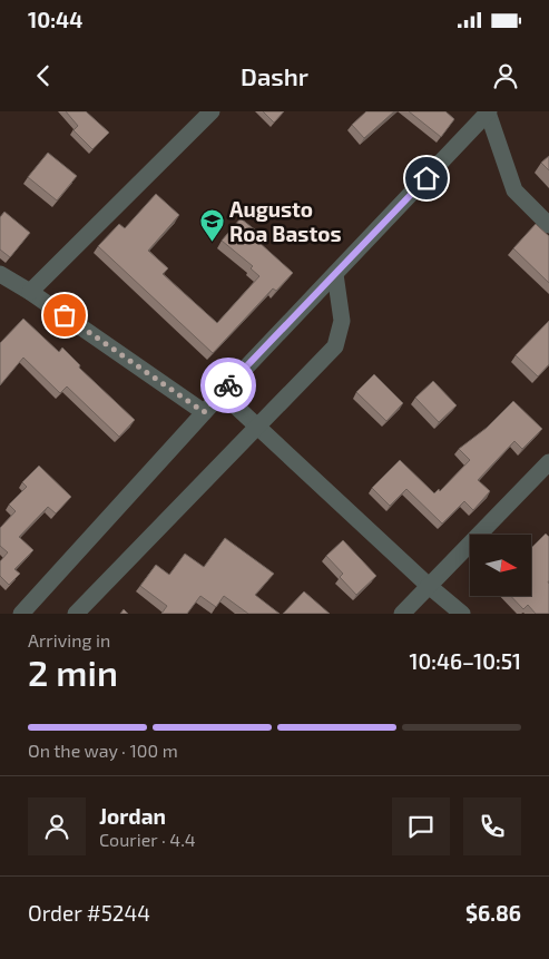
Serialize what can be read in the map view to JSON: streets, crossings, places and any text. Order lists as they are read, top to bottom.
{
  "places": {
    "school or university": ["Augusto Roa Bastos"]
  },
  "north": "right",
  "page": {
    "status": "10:44",
    "header": "Dashr",
    "heading": ["2 min", "Arriving in", "10:46–10:51"],
    "panel": [
      "Jordan",
      "Courier · 4.4",
      "Order #5244",
      "$6.86"
    ],
    "bar": "On the way · 100 m"
  }
}
